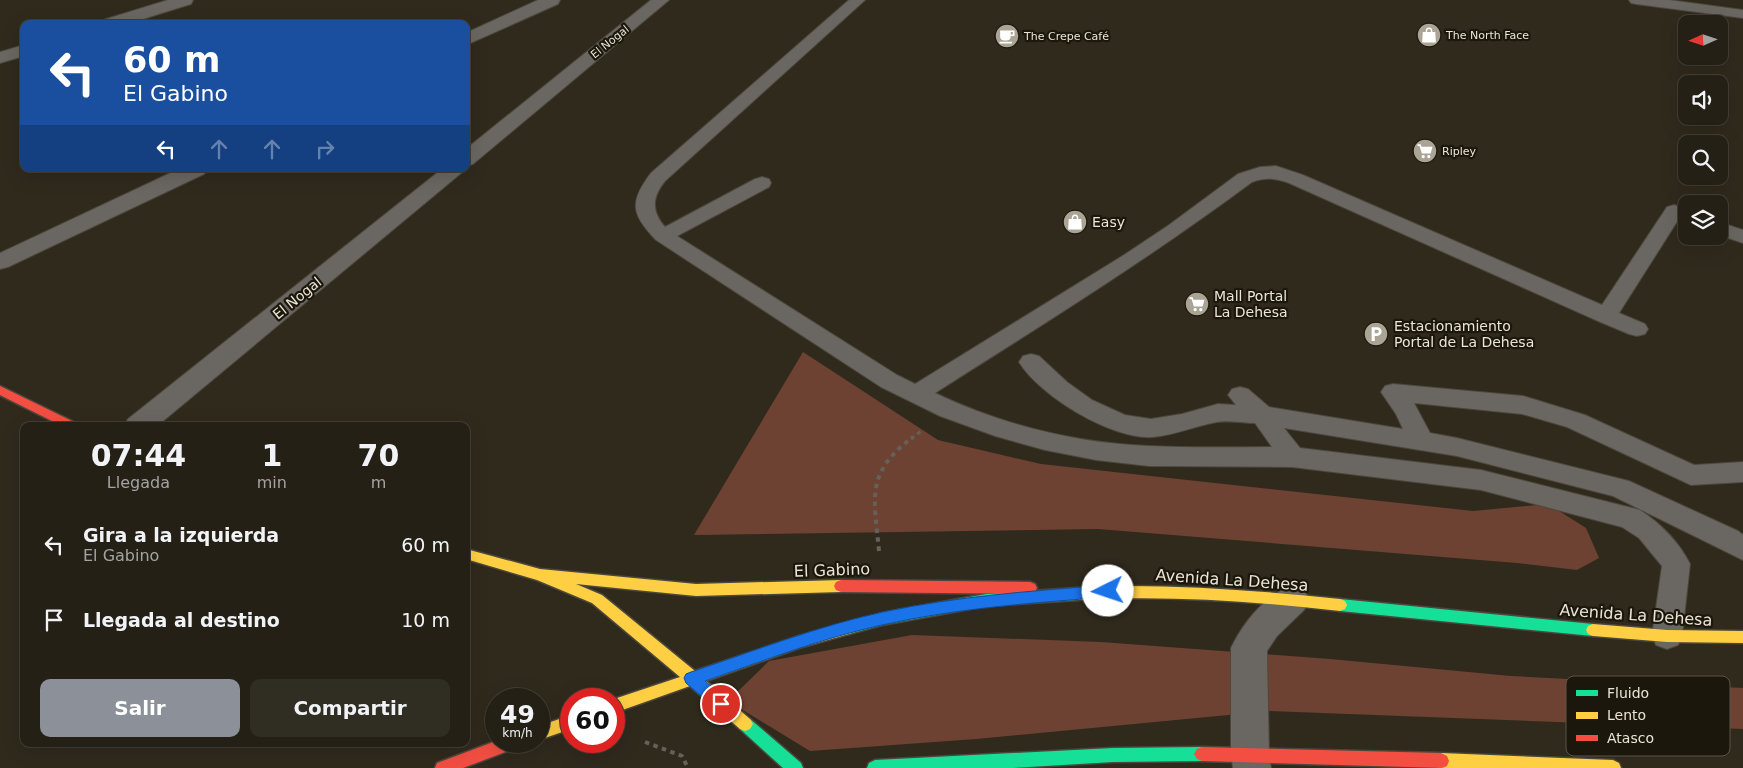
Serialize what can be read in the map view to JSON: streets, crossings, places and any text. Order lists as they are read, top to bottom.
{
  "streets": {
    "main road": ["El Gabino", "Avenida La Dehesa"],
    "street": ["El Nogal"]
  },
  "crossings": [
    ["El Gabino", "Avenida La Dehesa"]
  ],
  "places": {
    "shop": ["The North Face", "Easy"],
    "cafe": ["The Crepe Café"],
    "supermarket": ["Ripley", "Mall Portal La Dehesa"],
    "parking": ["Estacionamiento Portal de La Dehesa"]
  },
  "legend": ["Fluido", "Lento", "Atasco"],
  "north": "left",
  "page": {
    "turn": ["60 m", "El Gabino"],
    "eta": [
      "07:44",
      "Llegada",
      "1",
      "min",
      "70",
      "m"
    ],
    "list": [
      {
        "name": "Gira a la izquierda",
        "note": "El Gabino",
        "value": "60 m"
      },
      {
        "name": "Llegada al destino",
        "value": "10 m"
      }
    ],
    "buttons": ["Salir", "Compartir"],
    "speed": "49 km/h",
    "limit": "60"
  }
}
